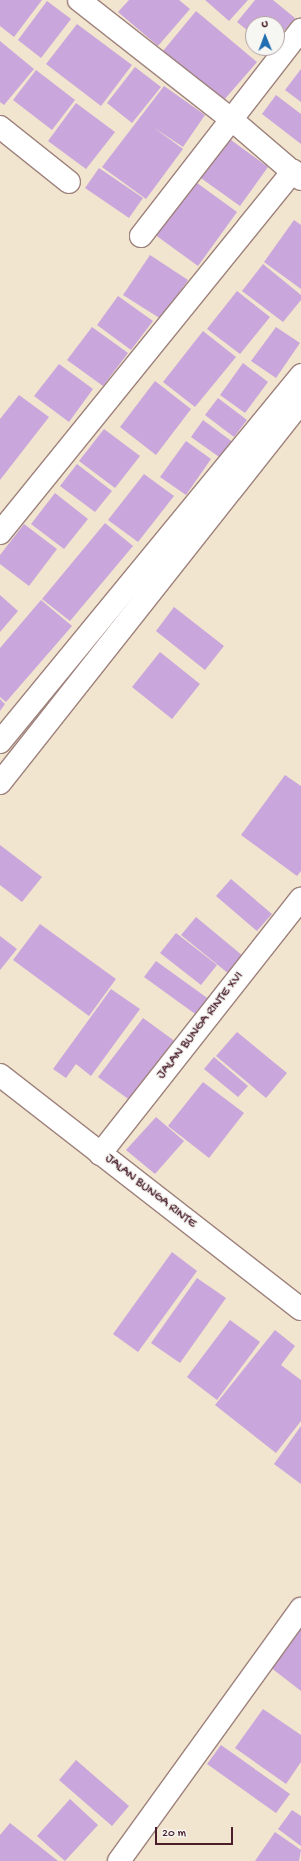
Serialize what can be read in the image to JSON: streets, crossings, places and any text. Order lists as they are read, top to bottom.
{
  "streets": {
    "street": ["JALAN BUNGA RINTE XVI", "JALAN BUNGA RINTE"]
  },
  "crossings": [
    ["JALAN BUNGA RINTE XVI", "JALAN BUNGA RINTE"]
  ],
  "scale_bar": "20 m",
  "north": "top"
}
